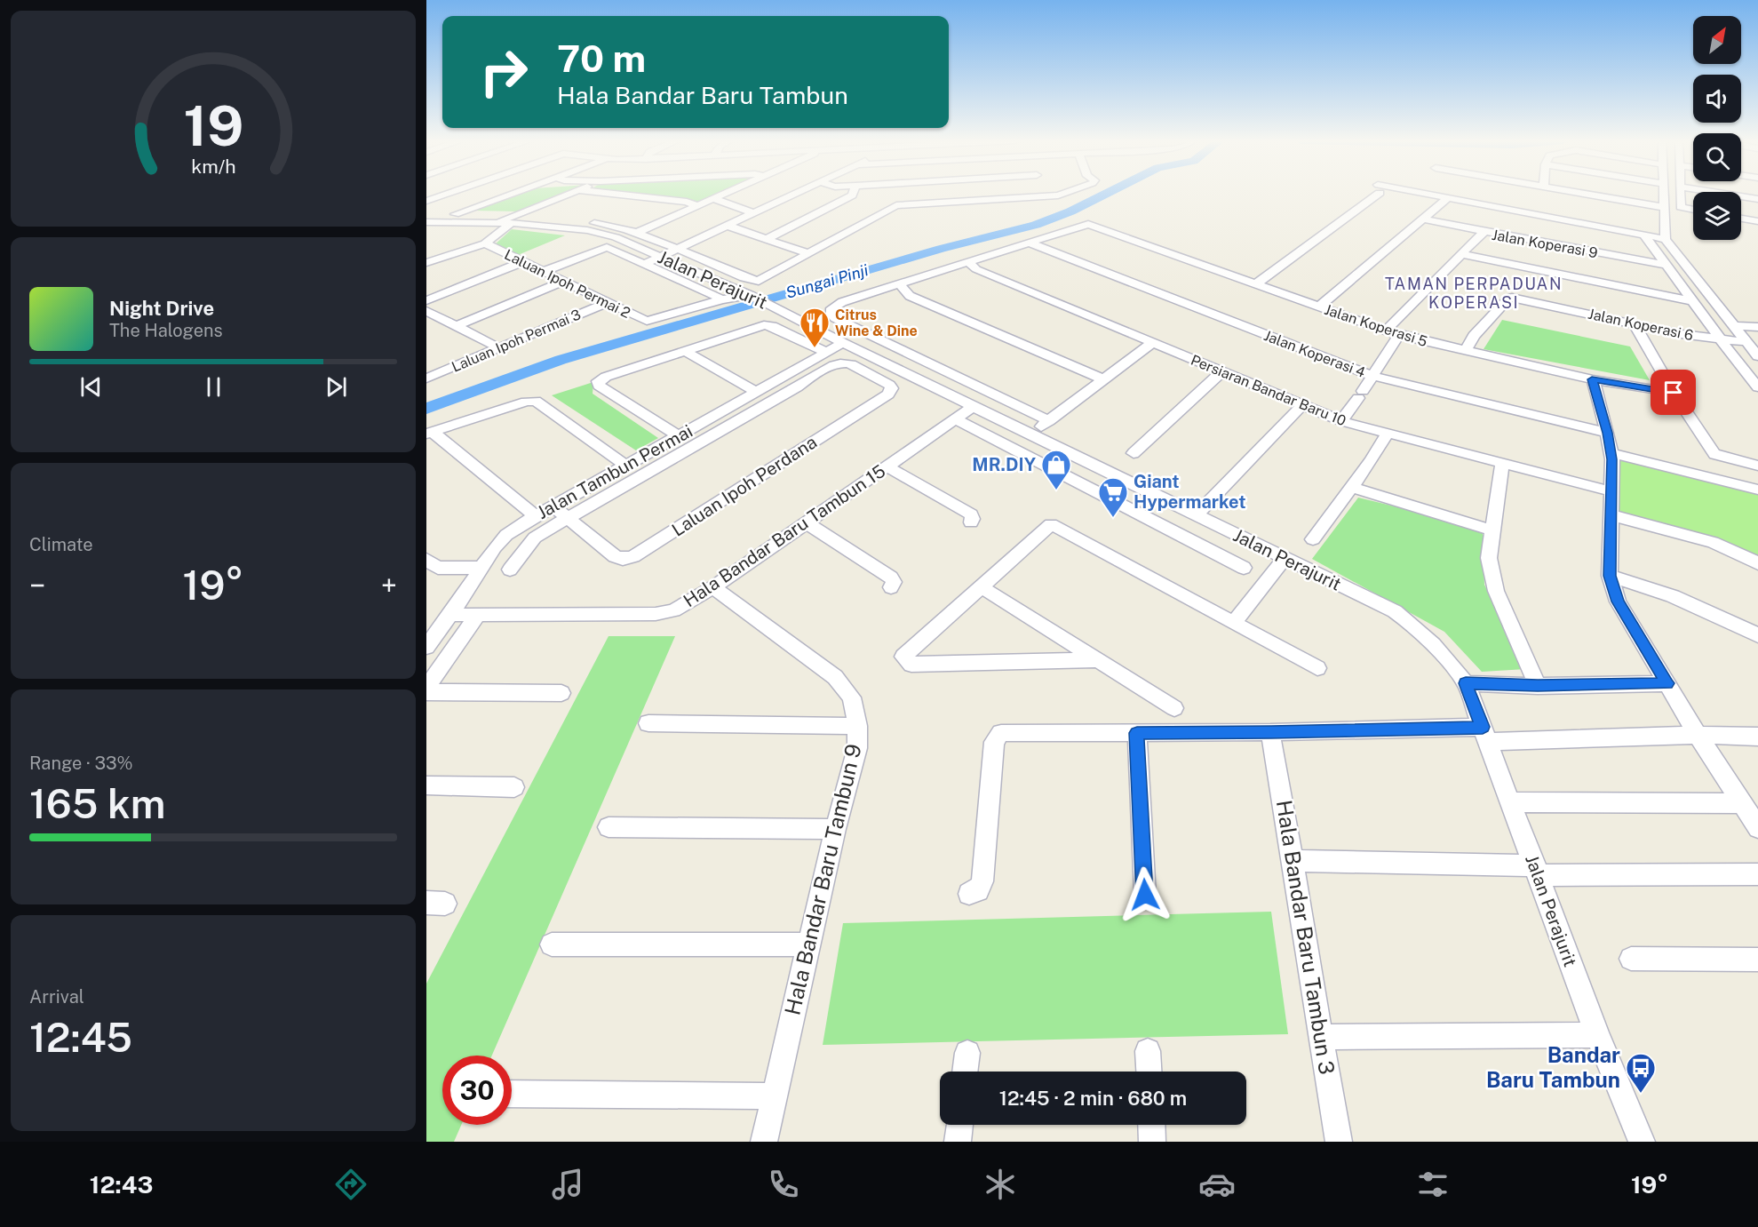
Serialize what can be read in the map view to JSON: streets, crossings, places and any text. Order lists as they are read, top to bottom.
{
  "streets": {
    "street": [
      "Jalan Koperasi 9",
      "Jalan Perajurit",
      "Laluan Ipoh Permai 2",
      "Jalan Koperasi 6",
      "Jalan Koperasi 5",
      "Laluan Ipoh Permai 3",
      "Jalan Koperasi 4",
      "Persiaran Bandar Baru 10",
      "Jalan Tambun Permai",
      "Laluan Ipoh Perdana",
      "Hala Bandar Baru Tambun 15",
      "Hala Bandar Baru Tambun 9",
      "Hala Bandar Baru Tambun 3"
    ]
  },
  "crossings": [
    ["Jalan Perajurit", "Jalan Tambun Permai"],
    ["Jalan Perajurit", "Hala Bandar Baru Tambun 15"],
    ["Laluan Ipoh Permai 2", "Laluan Ipoh Permai 3"],
    ["Jalan Koperasi 6", "Jalan Koperasi 5"],
    ["Jalan Koperasi 5", "Jalan Koperasi 4"],
    ["Jalan Tambun Permai", "Laluan Ipoh Perdana"],
    ["Jalan Tambun Permai", "Hala Bandar Baru Tambun 15"],
    ["Hala Bandar Baru Tambun 15", "Hala Bandar Baru Tambun 9"]
  ],
  "districts": ["TAMAN PERPADUAN KOPERASI"],
  "water": ["Sungai Pinji"],
  "places": {
    "restaurant": ["Citrus Wine & Dine"],
    "shop": ["MR.DIY"],
    "supermarket": ["Giant Hypermarket"],
    "bus stop": ["Bandar Baru Tambun"]
  },
  "north": "top right",
  "page": {
    "turn": ["70 m", "Hala Bandar Baru Tambun"],
    "song": ["Night Drive", "The Halogens"],
    "tile": [
      "Climate",
      ["Range · 33%", "165 km"],
      ["Arrival", "12:45"]
    ],
    "heat": ["−", "19°", "+"],
    "limit": "30",
    "trip": "12:45 · 2 min · 680 m",
    "tabs": ["12:43", "19°"],
    "gauge": ["19", "km/h"]
  }
}
